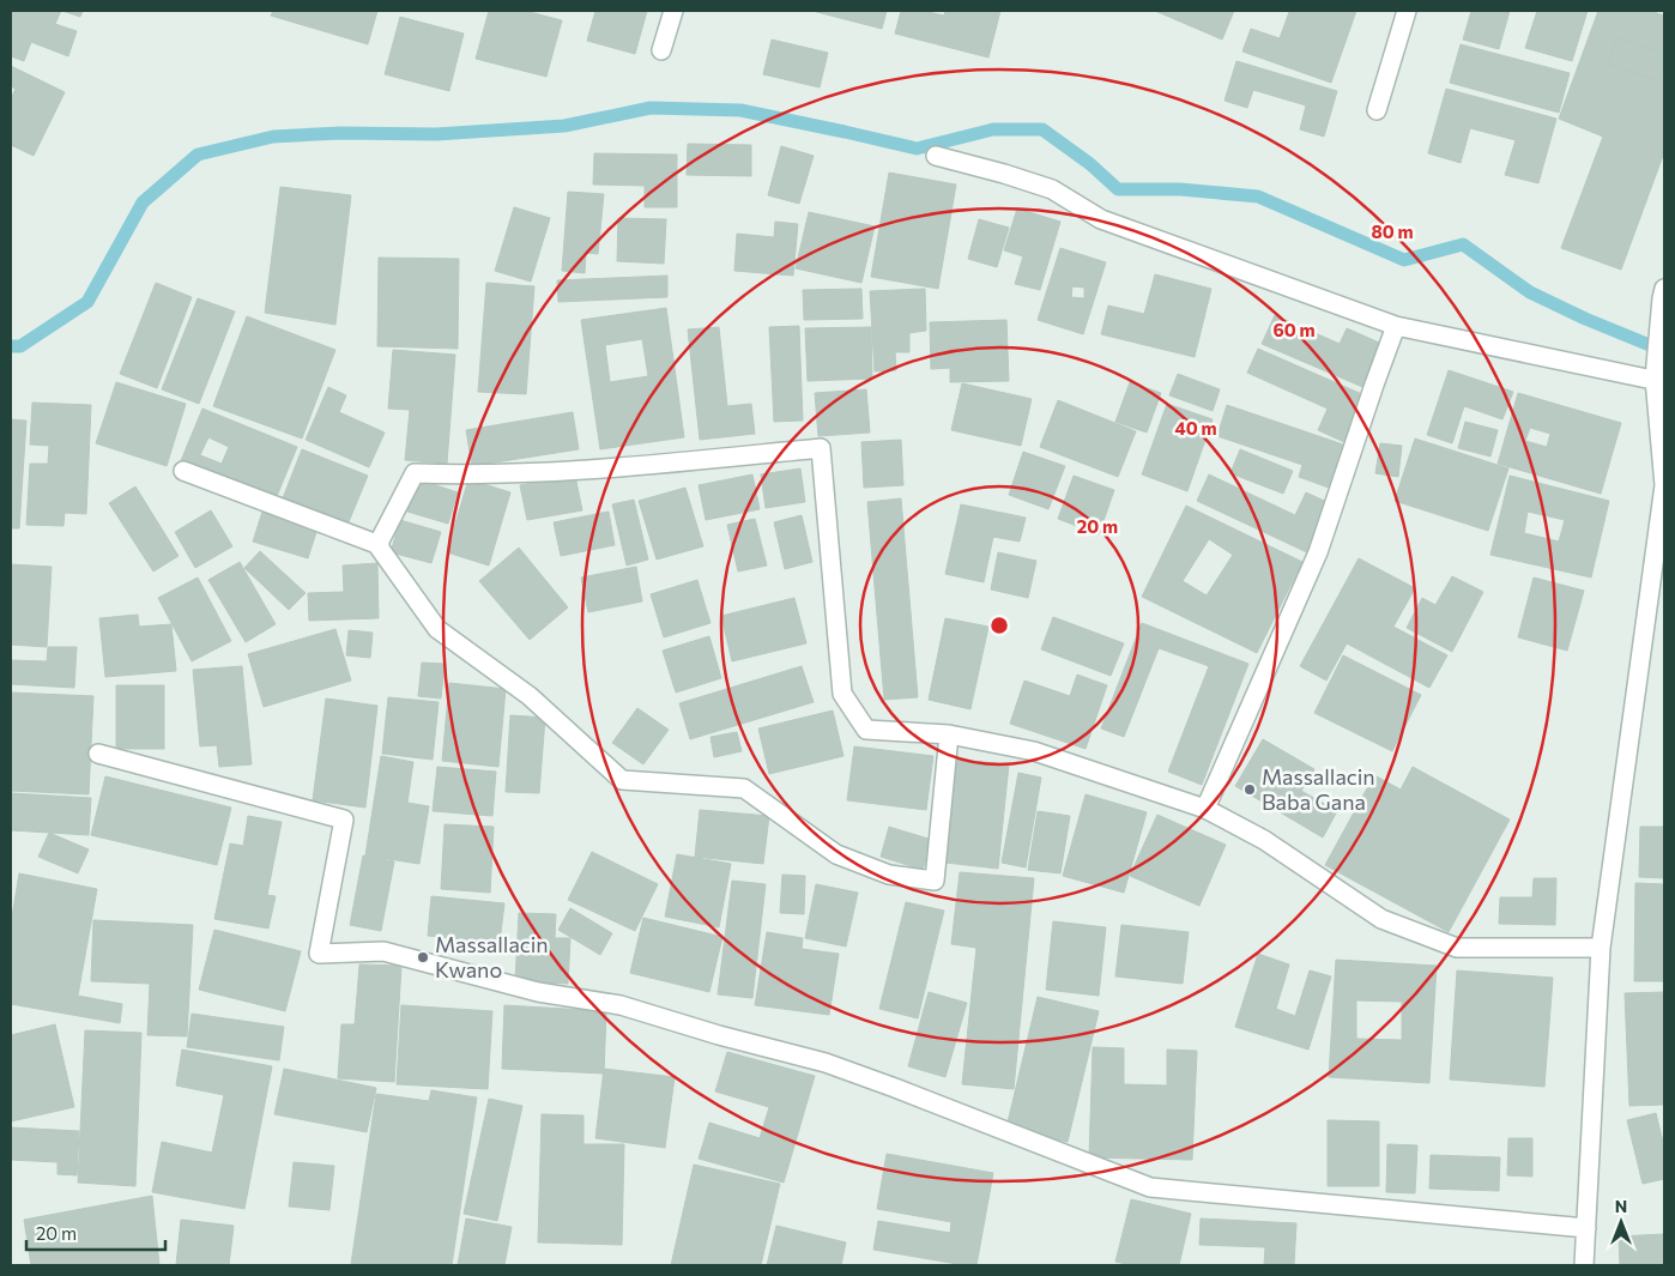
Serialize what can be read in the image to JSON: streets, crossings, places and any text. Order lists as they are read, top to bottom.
{
  "places": ["Massallacin Baba Gana", "Massallacin Kwano"],
  "scale_bar": "20 m",
  "north": "top",
  "rings": [
    "80 m",
    "60 m",
    "40 m",
    "20 m"
  ]
}
